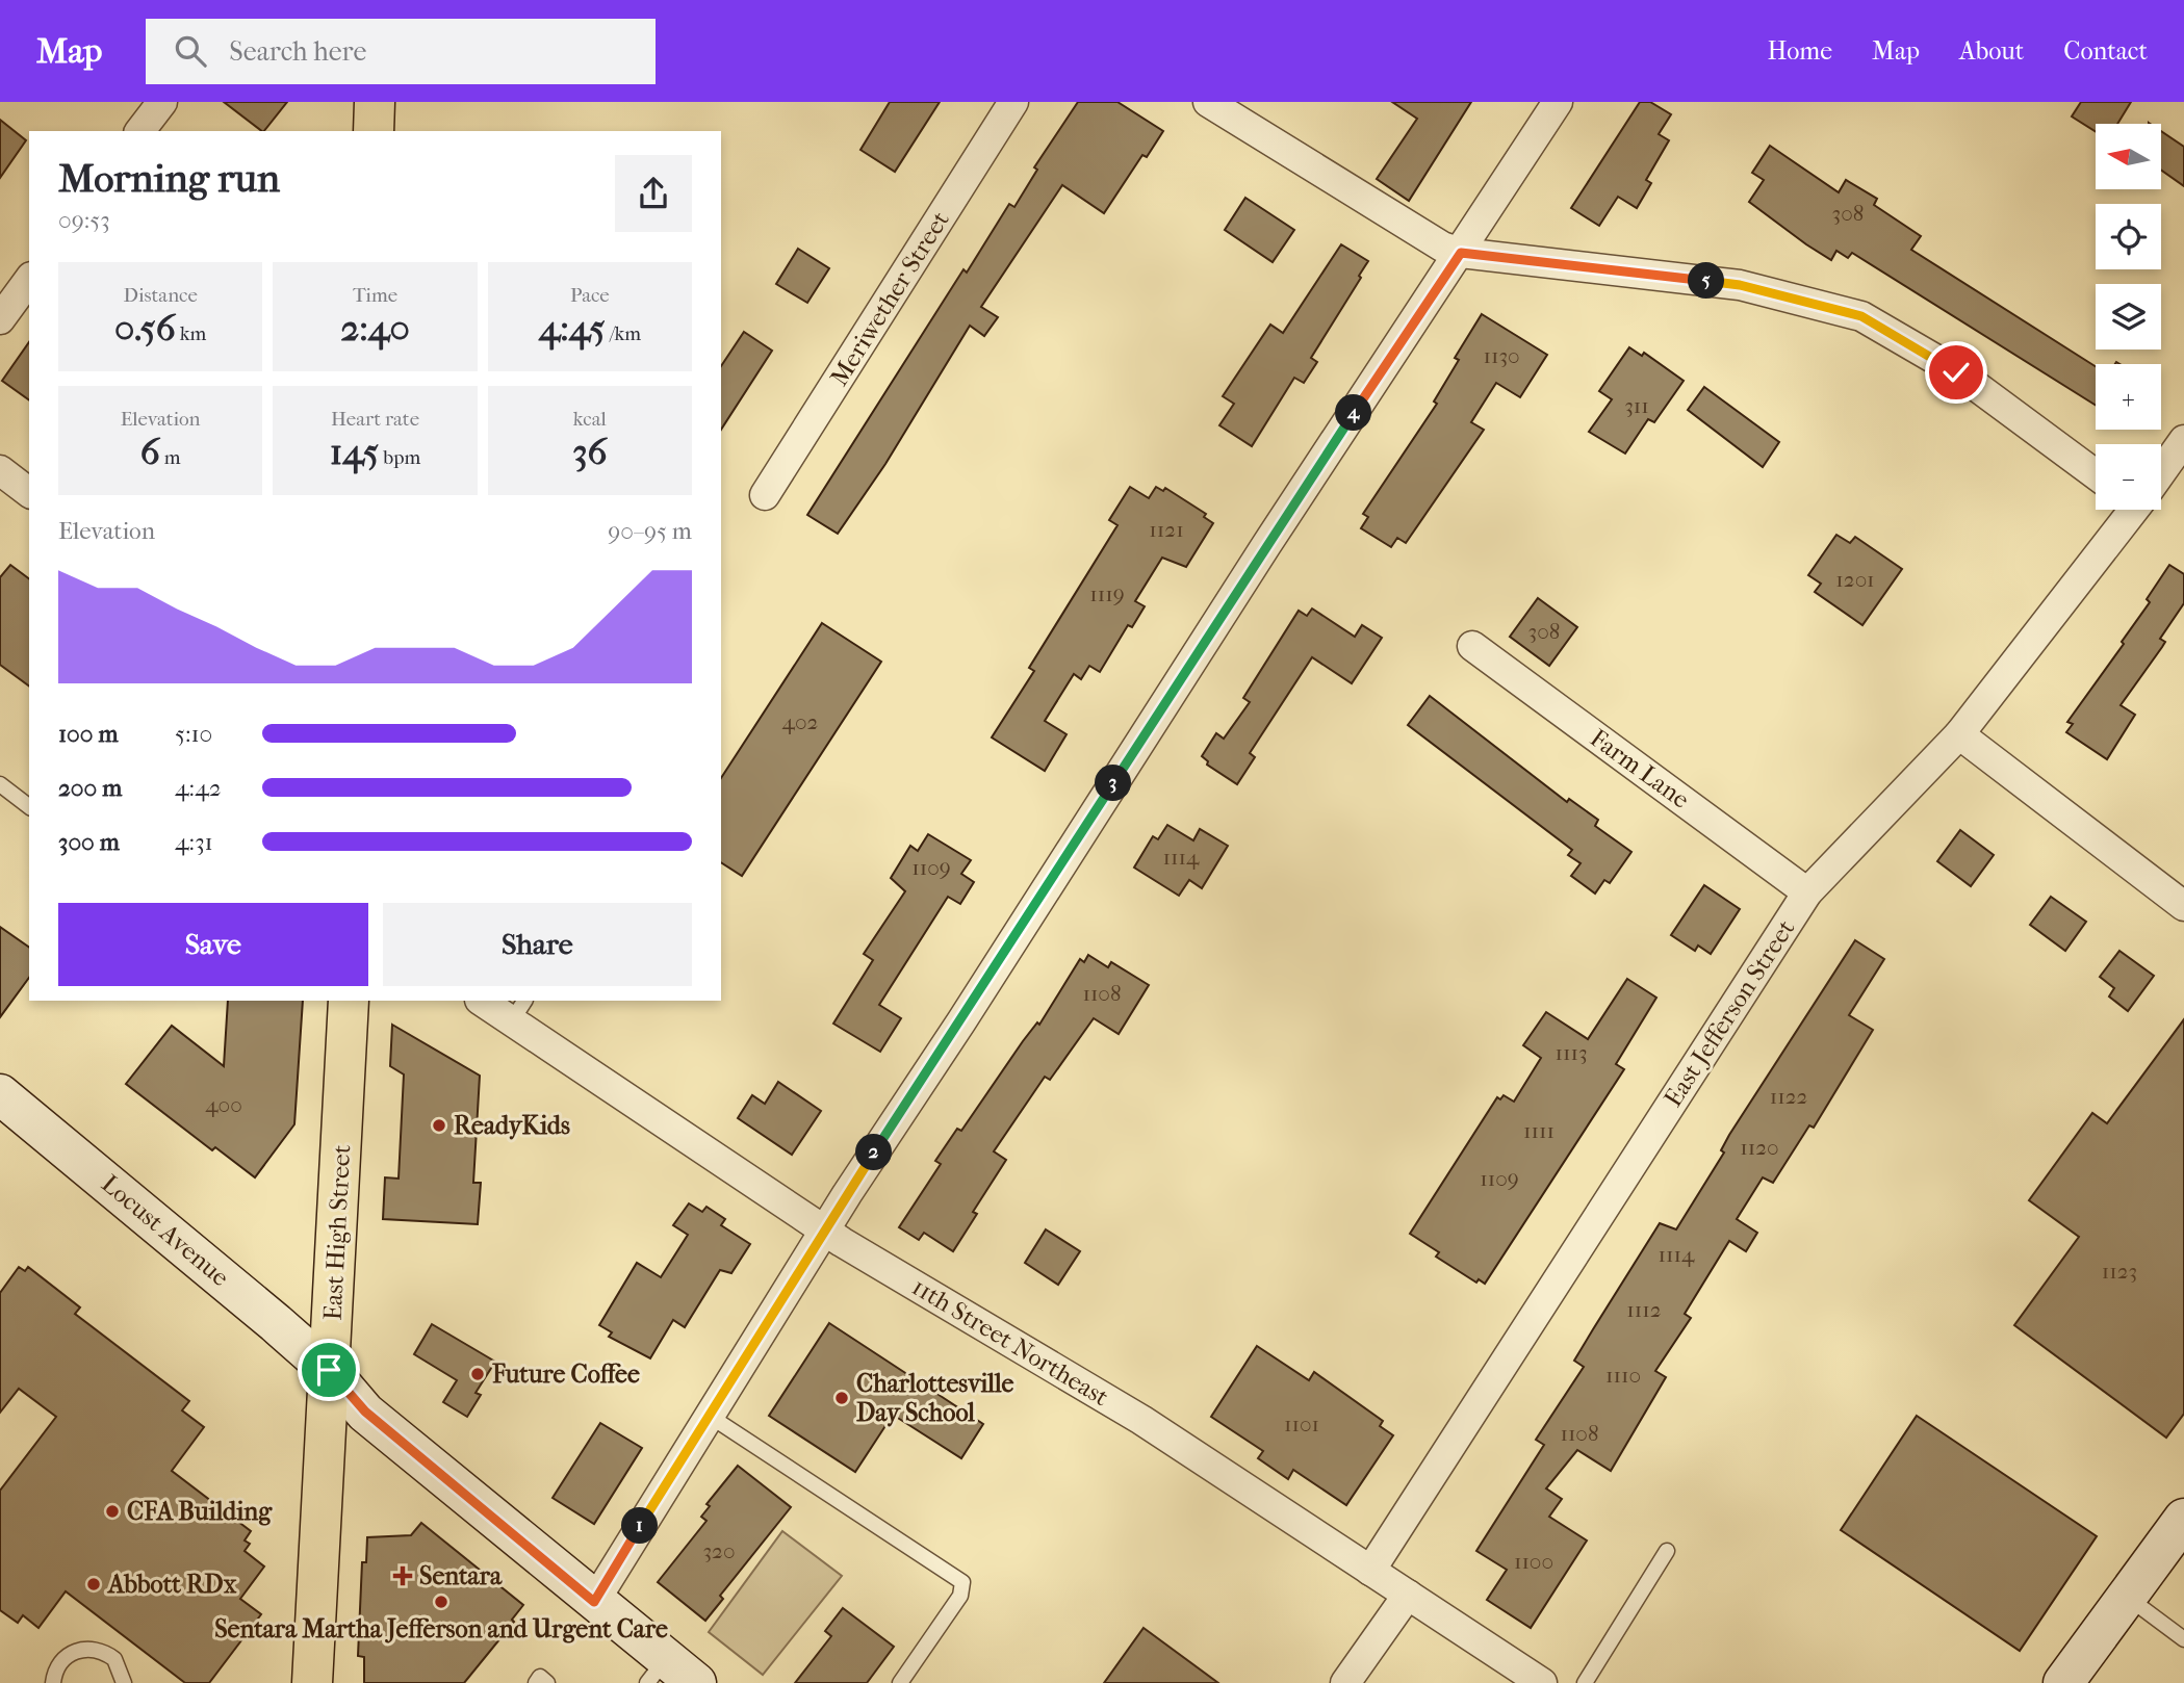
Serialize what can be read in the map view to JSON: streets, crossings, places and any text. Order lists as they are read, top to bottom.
{
  "streets": {
    "main road": ["East High Street"],
    "street": [
      "Meriwether Street",
      "Farm Lane",
      "East Jefferson Street",
      "Locust Avenue",
      "11th Street Northeast"
    ]
  },
  "crossings": [
    ["Farm Lane", "East Jefferson Street"],
    ["East Jefferson Street", "11th Street Northeast"],
    ["Locust Avenue", "East High Street"]
  ],
  "places": {
    "other": [
      "ReadyKids",
      "Future Coffee",
      "Charlottesville Day School",
      "CFA Building",
      "Abbott RDx",
      "Sentara Martha Jefferson and Urgent Care"
    ],
    "health": ["Sentara"]
  },
  "house_numbers": [
    "308",
    "1130",
    "311",
    "1121",
    "1201",
    "1119",
    "308",
    "402",
    "1114",
    "1109",
    "1108",
    "1113",
    "1122",
    "400",
    "1111",
    "1120",
    "1109",
    "1114",
    "1123",
    "1112",
    "1110",
    "1101",
    "1108",
    "320",
    "1100"
  ],
  "north": "left",
  "page": {
    "header": "Map",
    "search": "Search here",
    "nav": [
      "Home",
      "Map",
      "About",
      "Contact"
    ],
    "map_buttons": ["+", "−"],
    "heading": ["Morning run", "09:53"],
    "stats": [
      ["Distance", "0.56 km"],
      ["Time", "2:40"],
      ["Pace", "4:45 /km"],
      ["Elevation", "6 m"],
      ["Heart rate", "145 bpm"],
      ["kcal", "36"]
    ],
    "pins": [
      "5",
      "4",
      "3",
      "2",
      "1"
    ],
    "chart": ["Elevation", "90–95 m"],
    "list": [
      {
        "name": "100 m",
        "note": "5:10"
      },
      {
        "name": "200 m",
        "note": "4:42"
      },
      {
        "name": "300 m",
        "note": "4:31"
      }
    ],
    "buttons": ["Save", "Share"]
  }
}
